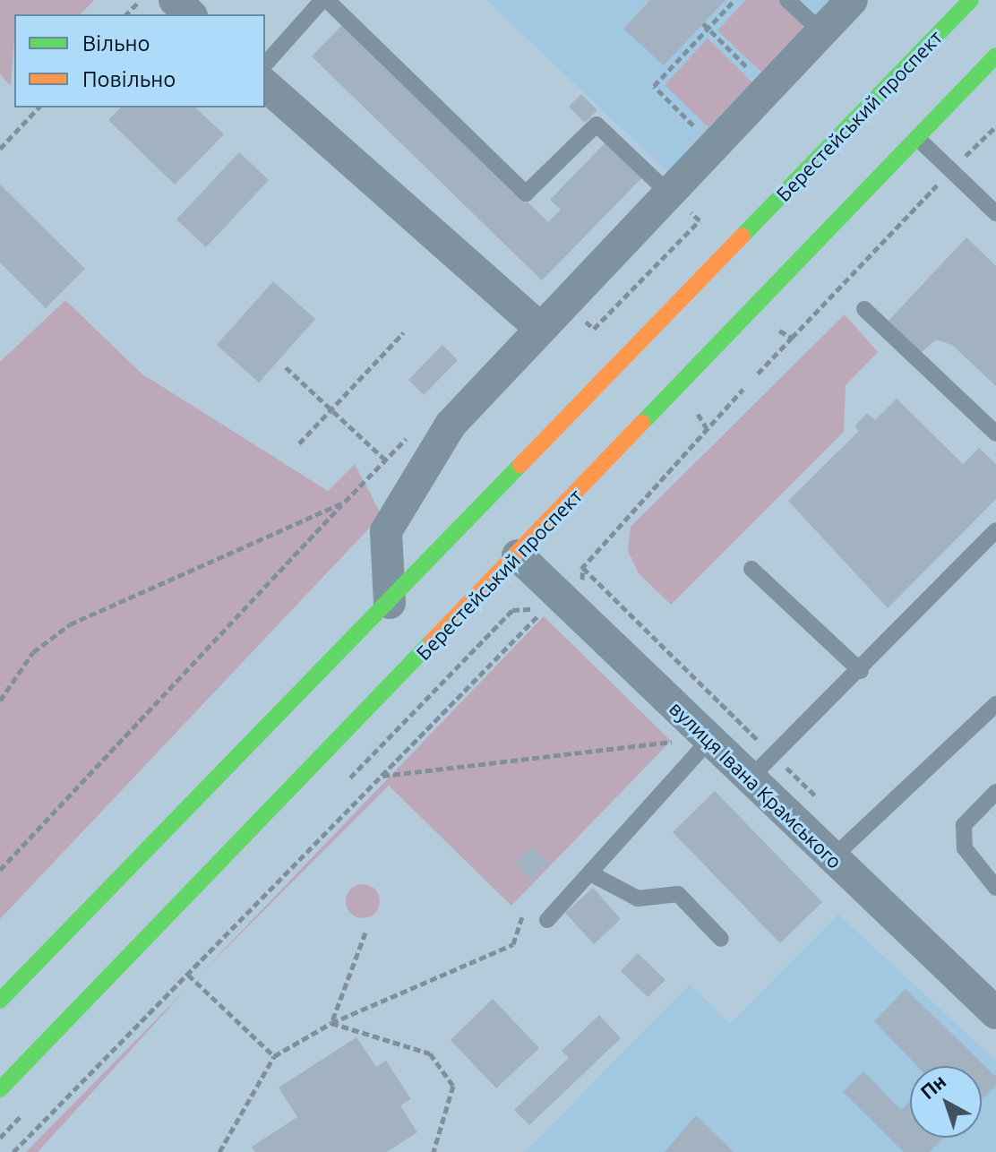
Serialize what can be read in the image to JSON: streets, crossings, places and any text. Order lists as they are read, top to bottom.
{
  "streets": {
    "main road": ["Берестейський проспект"],
    "street": ["вулиця Івана Крамського"]
  },
  "crossings": [
    ["Берестейський проспект", "вулиця Івана Крамського"]
  ],
  "legend": ["Вільно", "Повільно"],
  "north": "top left"
}
